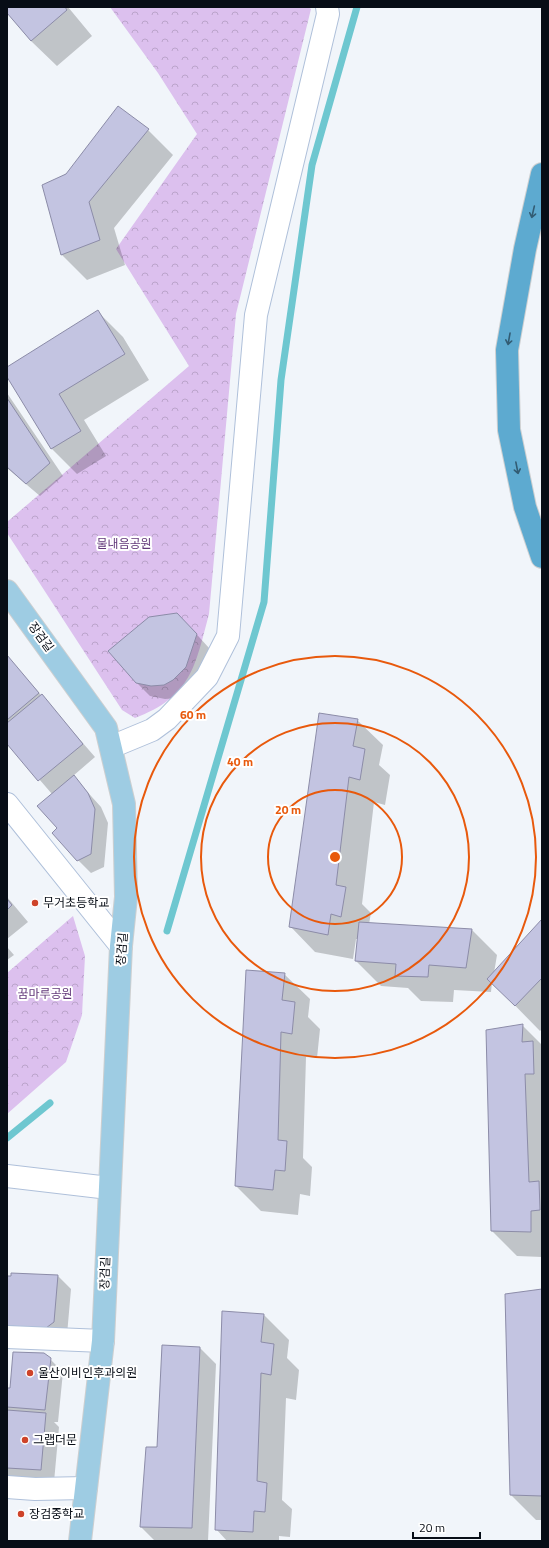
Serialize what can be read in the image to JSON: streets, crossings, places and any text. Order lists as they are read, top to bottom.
{
  "streets": {
    "main road": ["장검길"]
  },
  "parks": ["물내음공원", "꿈마루공원"],
  "places": [
    "무거초등학교",
    "울산이비인후과의원",
    "그랩더문",
    "장검중학교"
  ],
  "scale_bar": "20 m",
  "rings": ["60 m", "40 m", "20 m"]
}
